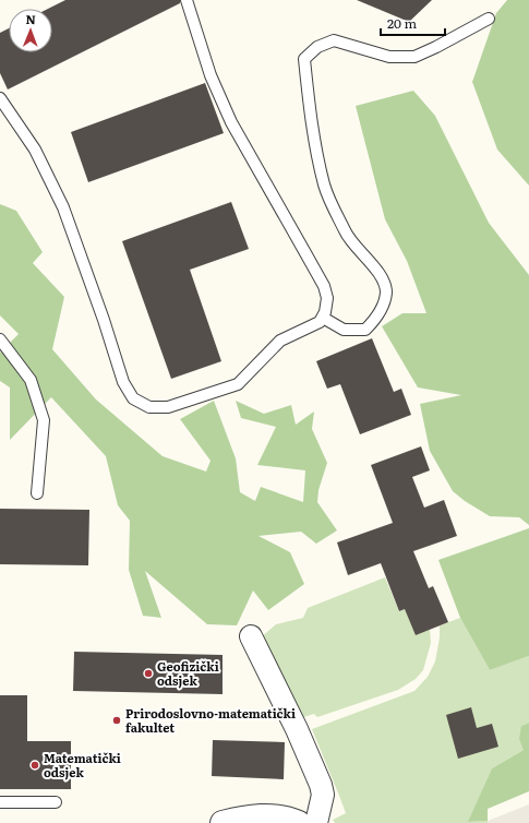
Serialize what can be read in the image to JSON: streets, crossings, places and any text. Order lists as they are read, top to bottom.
{
  "places": ["Geofizički odsjek", "Prirodoslovno-matematički fakultet", "Matematički odsjek"],
  "scale_bar": "20 m",
  "north": "top"
}
